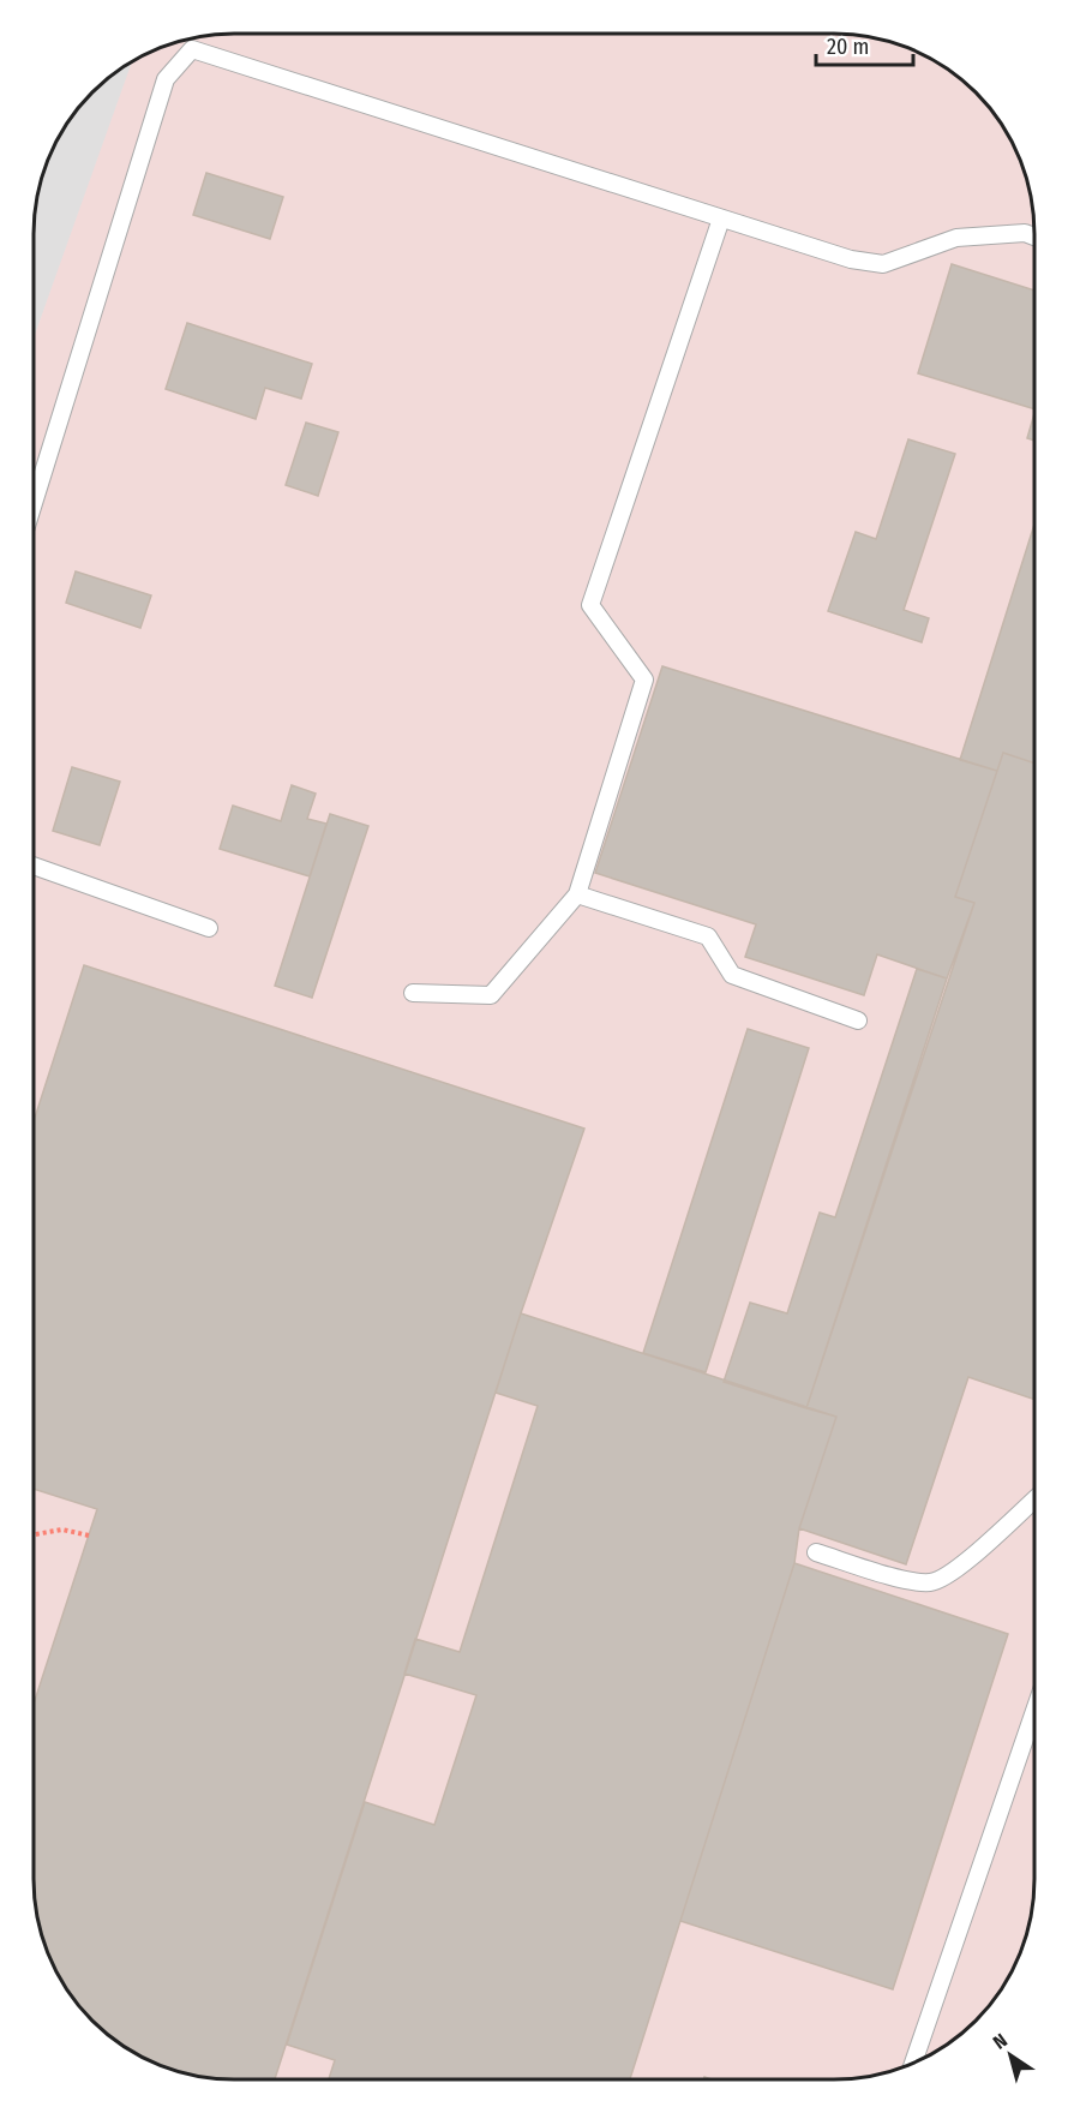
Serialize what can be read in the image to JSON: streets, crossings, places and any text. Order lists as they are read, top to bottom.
{
  "scale_bar": "20 m",
  "north": "top left"
}
